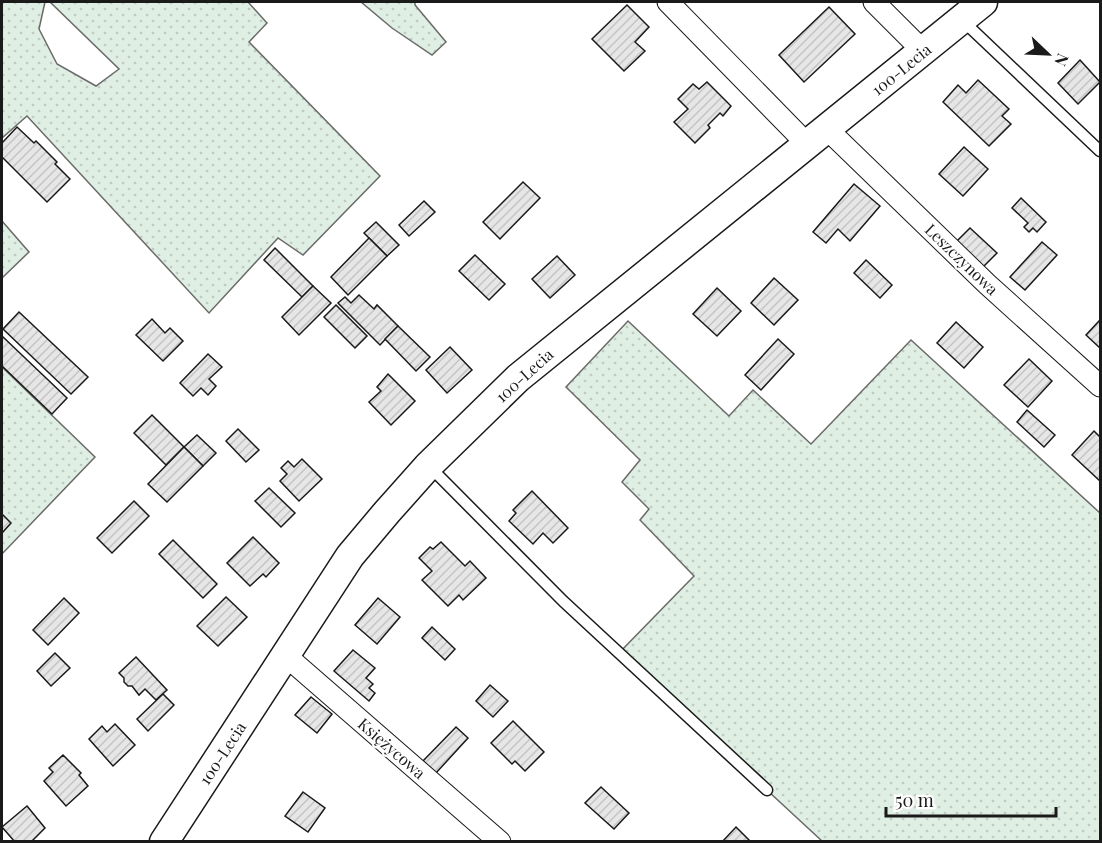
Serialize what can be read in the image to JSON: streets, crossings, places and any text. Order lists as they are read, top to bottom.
{
  "streets": {
    "street": ["100-Lecia", "Leszczynowa", "Księżycowa"]
  },
  "crossings": [
    ["100-Lecia", "Leszczynowa"],
    ["100-Lecia", "Księżycowa"]
  ],
  "scale_bar": "50 m",
  "north": "bottom right"
}
